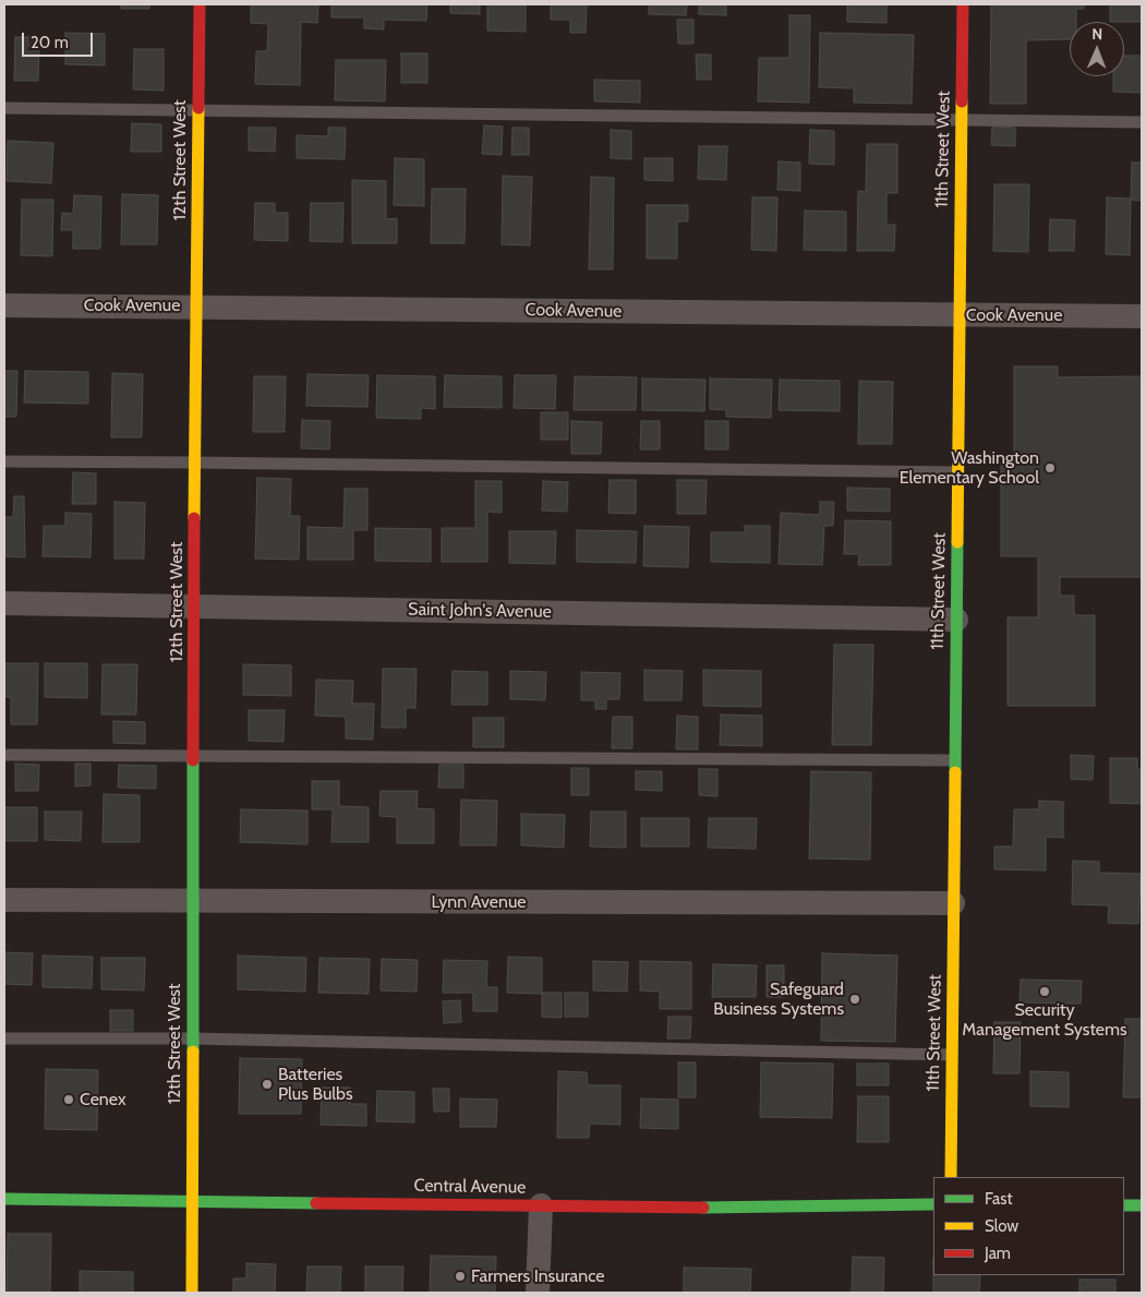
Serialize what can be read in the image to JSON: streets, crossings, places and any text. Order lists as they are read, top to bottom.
{
  "streets": {
    "street": [
      "11th Street West",
      "12th Street West",
      "Cook Avenue",
      "Saint John's Avenue",
      "Lynn Avenue",
      "Central Avenue"
    ]
  },
  "crossings": [
    ["11th Street West", "Cook Avenue"],
    ["11th Street West", "Saint John's Avenue"],
    ["11th Street West", "Lynn Avenue"],
    ["12th Street West", "Cook Avenue"],
    ["12th Street West", "Saint John's Avenue"],
    ["12th Street West", "Lynn Avenue"],
    ["12th Street West", "Central Avenue"]
  ],
  "places": [
    "Washington Elementary School",
    "Security Management Systems",
    "Safeguard Business Systems",
    "Batteries Plus Bulbs",
    "Cenex",
    "Farmers Insurance"
  ],
  "legend": ["Fast", "Slow", "Jam"],
  "scale_bar": "20 m",
  "north": "top"
}
